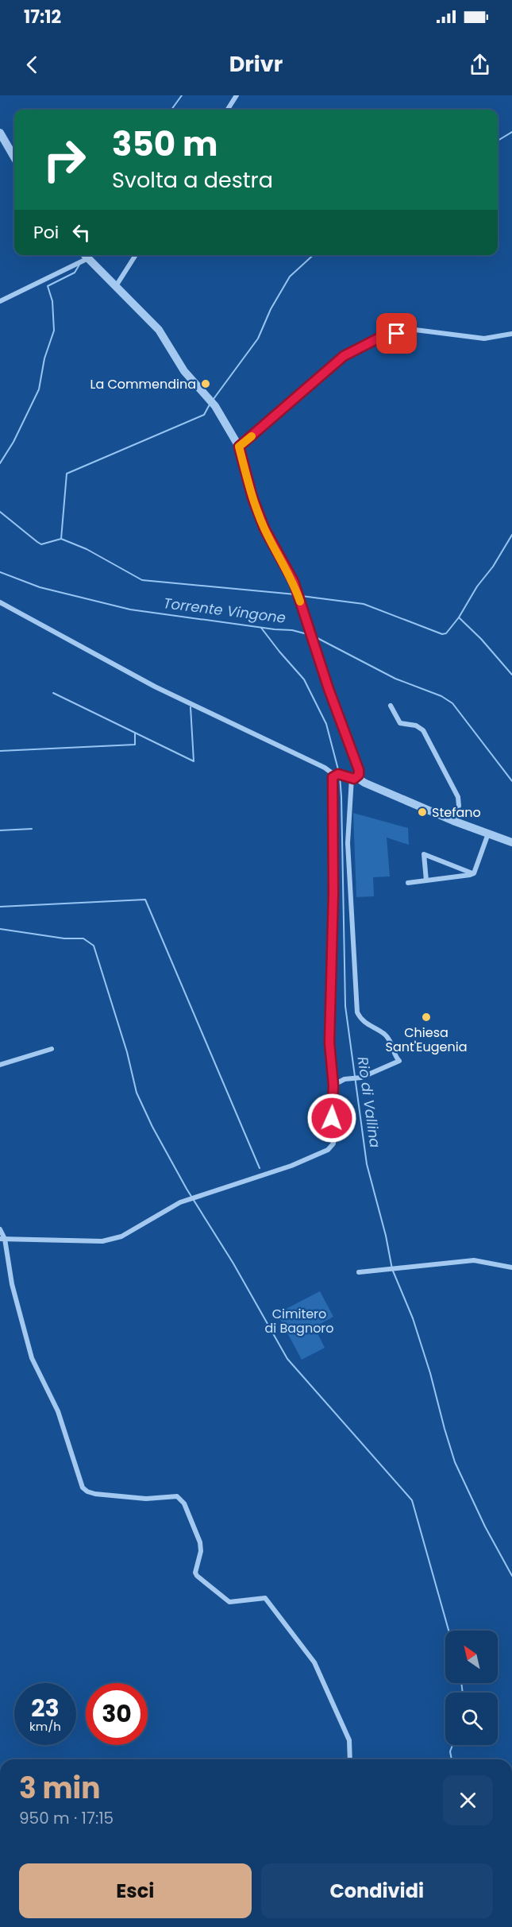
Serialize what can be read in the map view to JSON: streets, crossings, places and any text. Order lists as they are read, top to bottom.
{
  "water": ["Torrente Vingone", "Rio di Vallina"],
  "parks": ["Cimitero di Bagnoro"],
  "places": ["La Commendina", "Stefano", "Chiesa Sant'Eugenia"],
  "north": "top left",
  "page": {
    "status": "17:12",
    "header": "Drivr",
    "turn": ["350 m", "Svolta a destra"],
    "then": "Poi",
    "speed": "23 km/h",
    "limit": "30",
    "heading": ["3 min", "950 m · 17:15"],
    "buttons": ["Esci", "Condividi"]
  }
}
